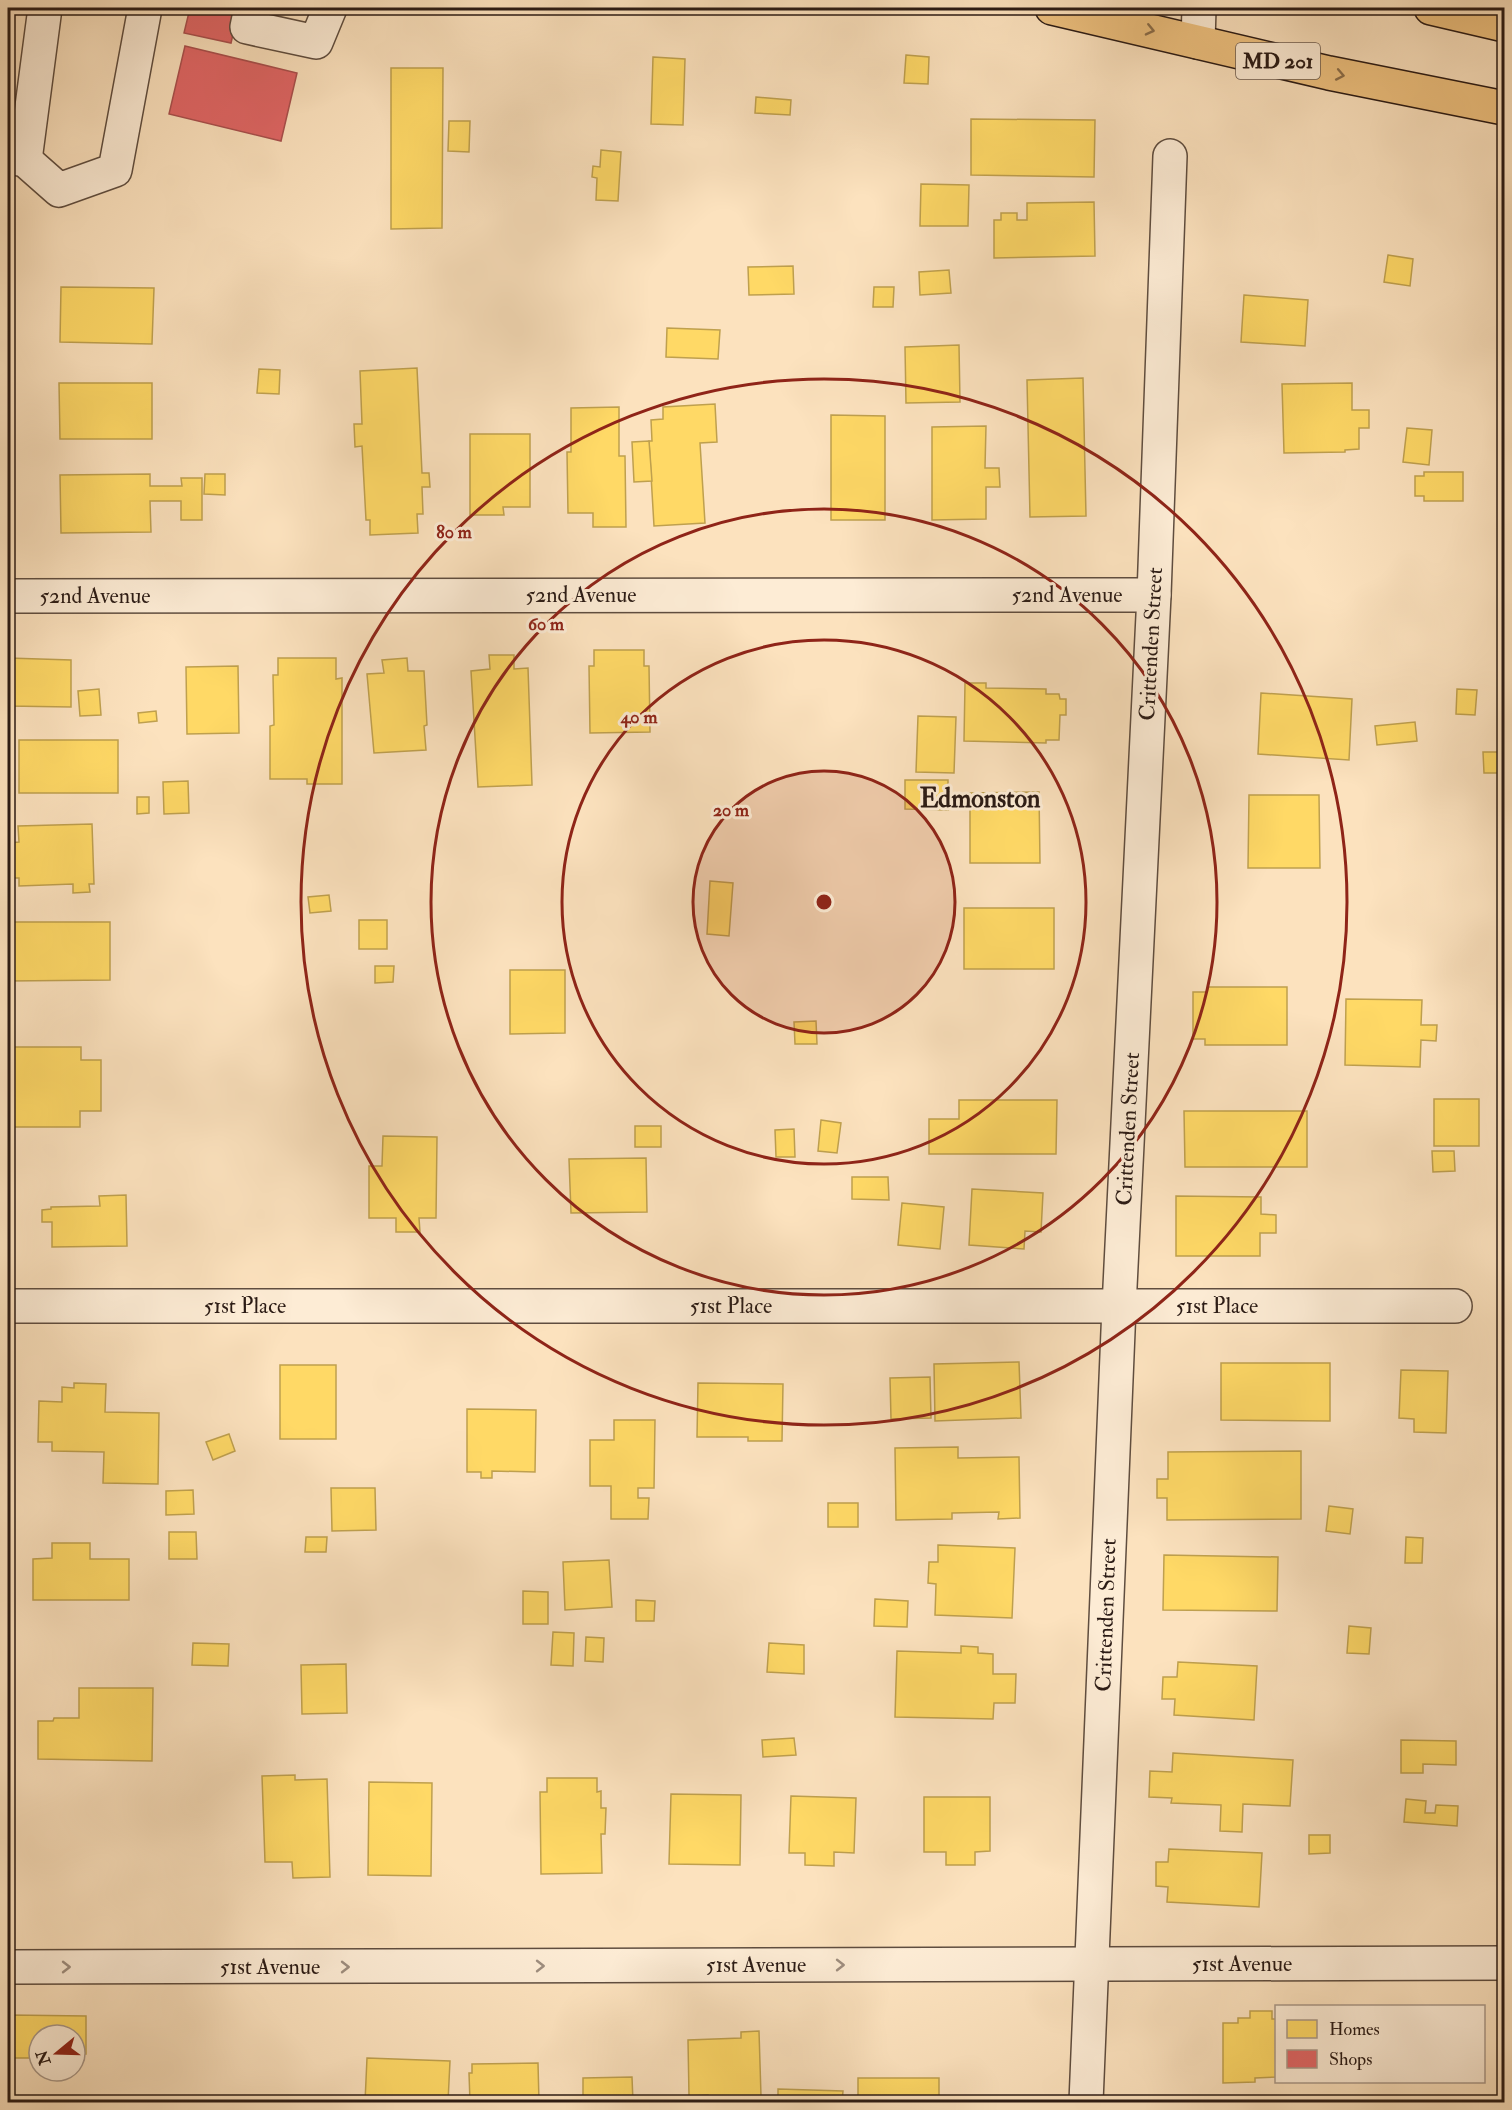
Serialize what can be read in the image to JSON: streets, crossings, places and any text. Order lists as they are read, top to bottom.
{
  "streets": {
    "main road": ["MD 201"],
    "street": [
      "52nd Avenue",
      "Crittenden Street",
      "51st Place",
      "51st Avenue"
    ]
  },
  "crossings": [
    ["52nd Avenue", "Crittenden Street"],
    ["Crittenden Street", "51st Place"],
    ["Crittenden Street", "51st Avenue"]
  ],
  "one_way": ["51st Avenue"],
  "districts": ["Edmonston"],
  "legend": ["Homes", "Shops"],
  "north": "left",
  "rings": [
    "80 m",
    "60 m",
    "40 m",
    "20 m"
  ]
}
